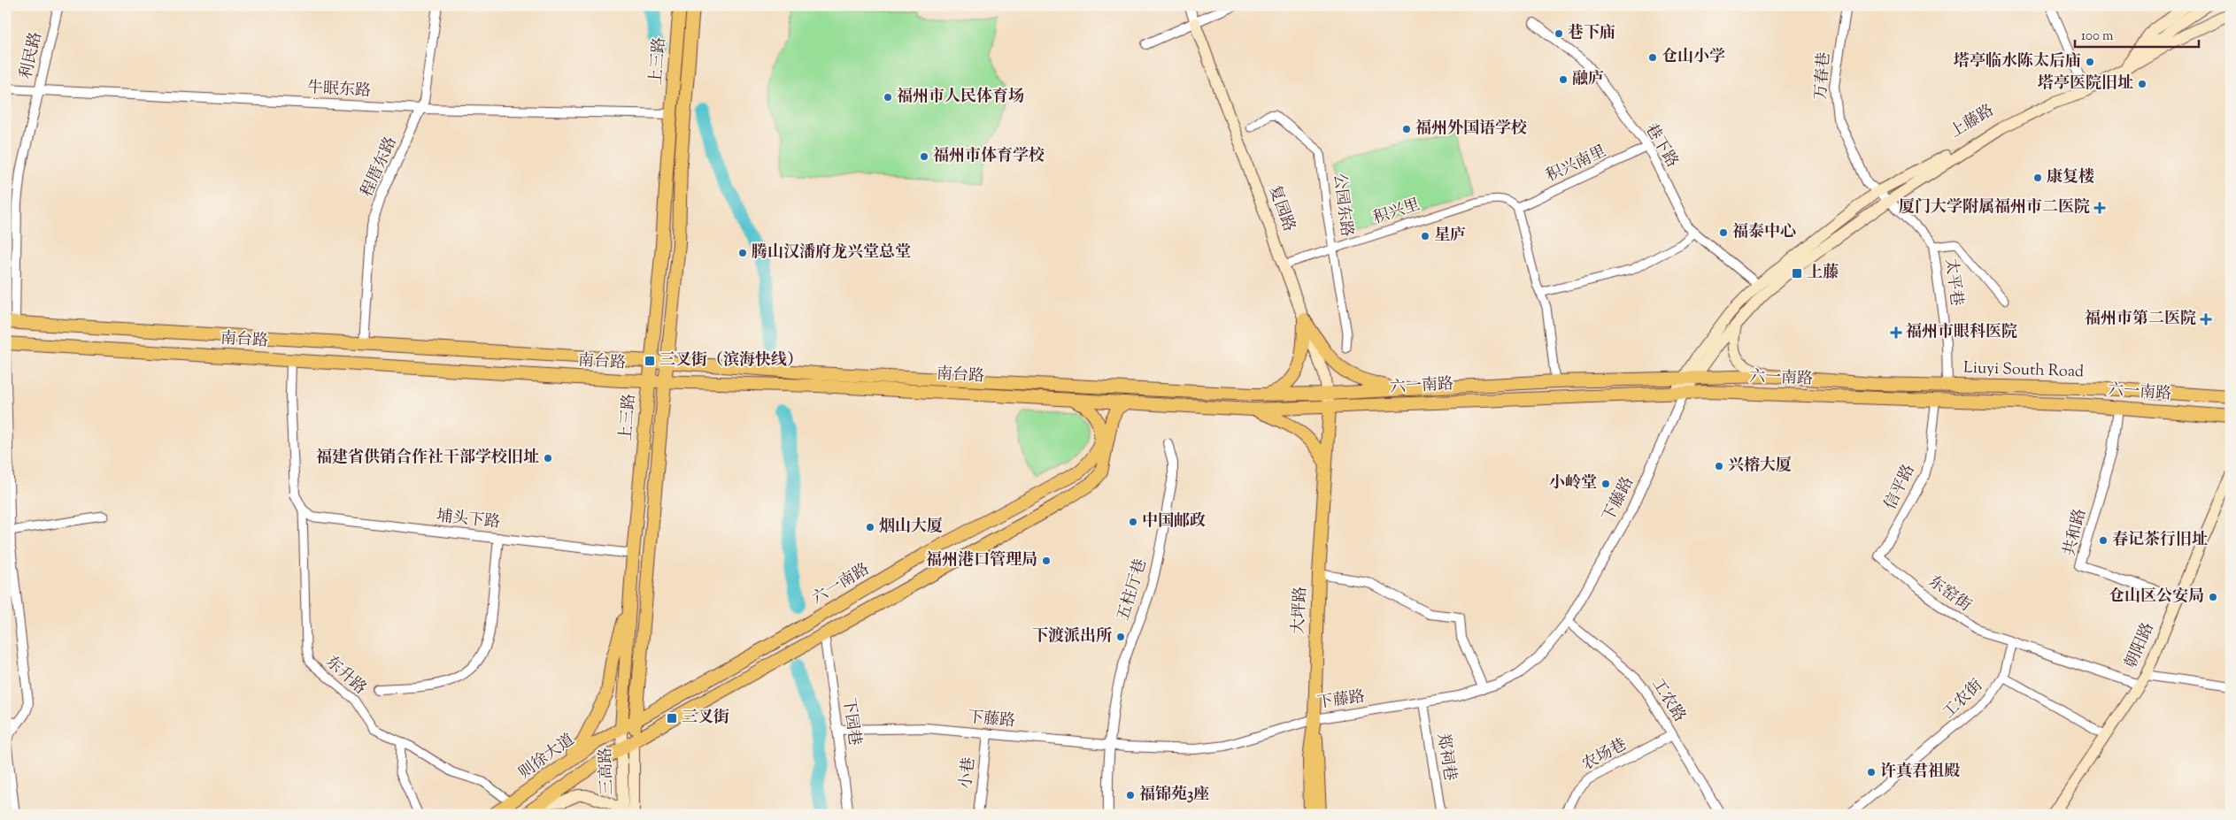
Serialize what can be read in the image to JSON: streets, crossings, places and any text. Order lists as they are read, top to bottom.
{
  "streets": {
    "main road": [
      "上三路",
      "上藤路",
      "复园路",
      "南台路",
      "Liuyi South Road",
      "六一南路",
      "大坪路",
      "朝阳路",
      "则徐大道",
      "三高路"
    ],
    "street": [
      "利民路",
      "万春巷",
      "牛眠东路",
      "巷下路",
      "积兴南里",
      "程厝东路",
      "公园东路",
      "积兴里",
      "太平巷",
      "信平路",
      "下藤路",
      "埔头下路",
      "共和路",
      "五柱厅巷",
      "东窑街",
      "东升路",
      "工农街",
      "工农路",
      "下园巷",
      "农场巷",
      "郑祠巷",
      "小巷"
    ]
  },
  "crossings": [
    ["利民路", "牛眠东路"],
    ["利民路", "南台路"],
    ["上三路", "牛眠东路"],
    ["上三路", "南台路"],
    ["上三路", "六一南路"],
    ["上三路", "埔头下路"],
    ["上三路", "则徐大道"],
    ["上三路", "三高路"],
    ["万春巷", "上藤路"],
    ["万春巷", "太平巷"],
    ["牛眠东路", "程厝东路"],
    ["上藤路", "巷下路"],
    ["上藤路", "六一南路"],
    ["上藤路", "下藤路"],
    ["巷下路", "积兴南里"],
    ["积兴南里", "积兴里"],
    ["程厝东路", "南台路"],
    ["公园东路", "积兴里"],
    ["复园路", "积兴里"],
    ["复园路", "南台路"],
    ["复园路", "六一南路"],
    ["复园路", "大坪路"],
    ["太平巷", "Liuyi South Road"],
    ["太平巷", "六一南路"],
    ["南台路", "六一南路"],
    ["南台路", "大坪路"],
    ["Liuyi South Road", "六一南路"],
    ["六一南路", "信平路"],
    ["六一南路", "下藤路"],
    ["六一南路", "共和路"],
    ["六一南路", "大坪路"],
    ["六一南路", "则徐大道"],
    ["六一南路", "三高路"],
    ["信平路", "东窑街"],
    ["下藤路", "五柱厅巷"],
    ["下藤路", "大坪路"],
    ["下藤路", "工农路"],
    ["下藤路", "下园巷"],
    ["下藤路", "郑祠巷"],
    ["下藤路", "小巷"],
    ["埔头下路", "东升路"],
    ["共和路", "朝阳路"],
    ["东窑街", "工农街"],
    ["东升路", "则徐大道"],
    ["工农路", "农场巷"],
    ["则徐大道", "三高路"]
  ],
  "places": {
    "other": [
      "巷下庙",
      "仓山小学",
      "塔亭临水陈太后庙",
      "融庐",
      "塔亭医院旧址",
      "福州市人民体育场",
      "福州外国语学校",
      "福州市体育学校",
      "康复楼",
      "福泰中心",
      "星庐",
      "腾山汉潘府龙兴堂总堂",
      "福建省供销合作社干部学校旧址",
      "兴榕大厦",
      "小岭堂",
      "中国邮政",
      "烟山大厦",
      "春记茶行旧址",
      "福州港口管理局",
      "仓山区公安局",
      "下渡派出所",
      "许真君祖殿",
      "福锦苑3座"
    ],
    "health": ["厦门大学附属福州市二医院", "福州市第二医院", "福州市眼科医院"],
    "transit": ["上藤", "三叉街（滨海快线）", "三叉街"]
  },
  "scale_bar": "100 m"
}
